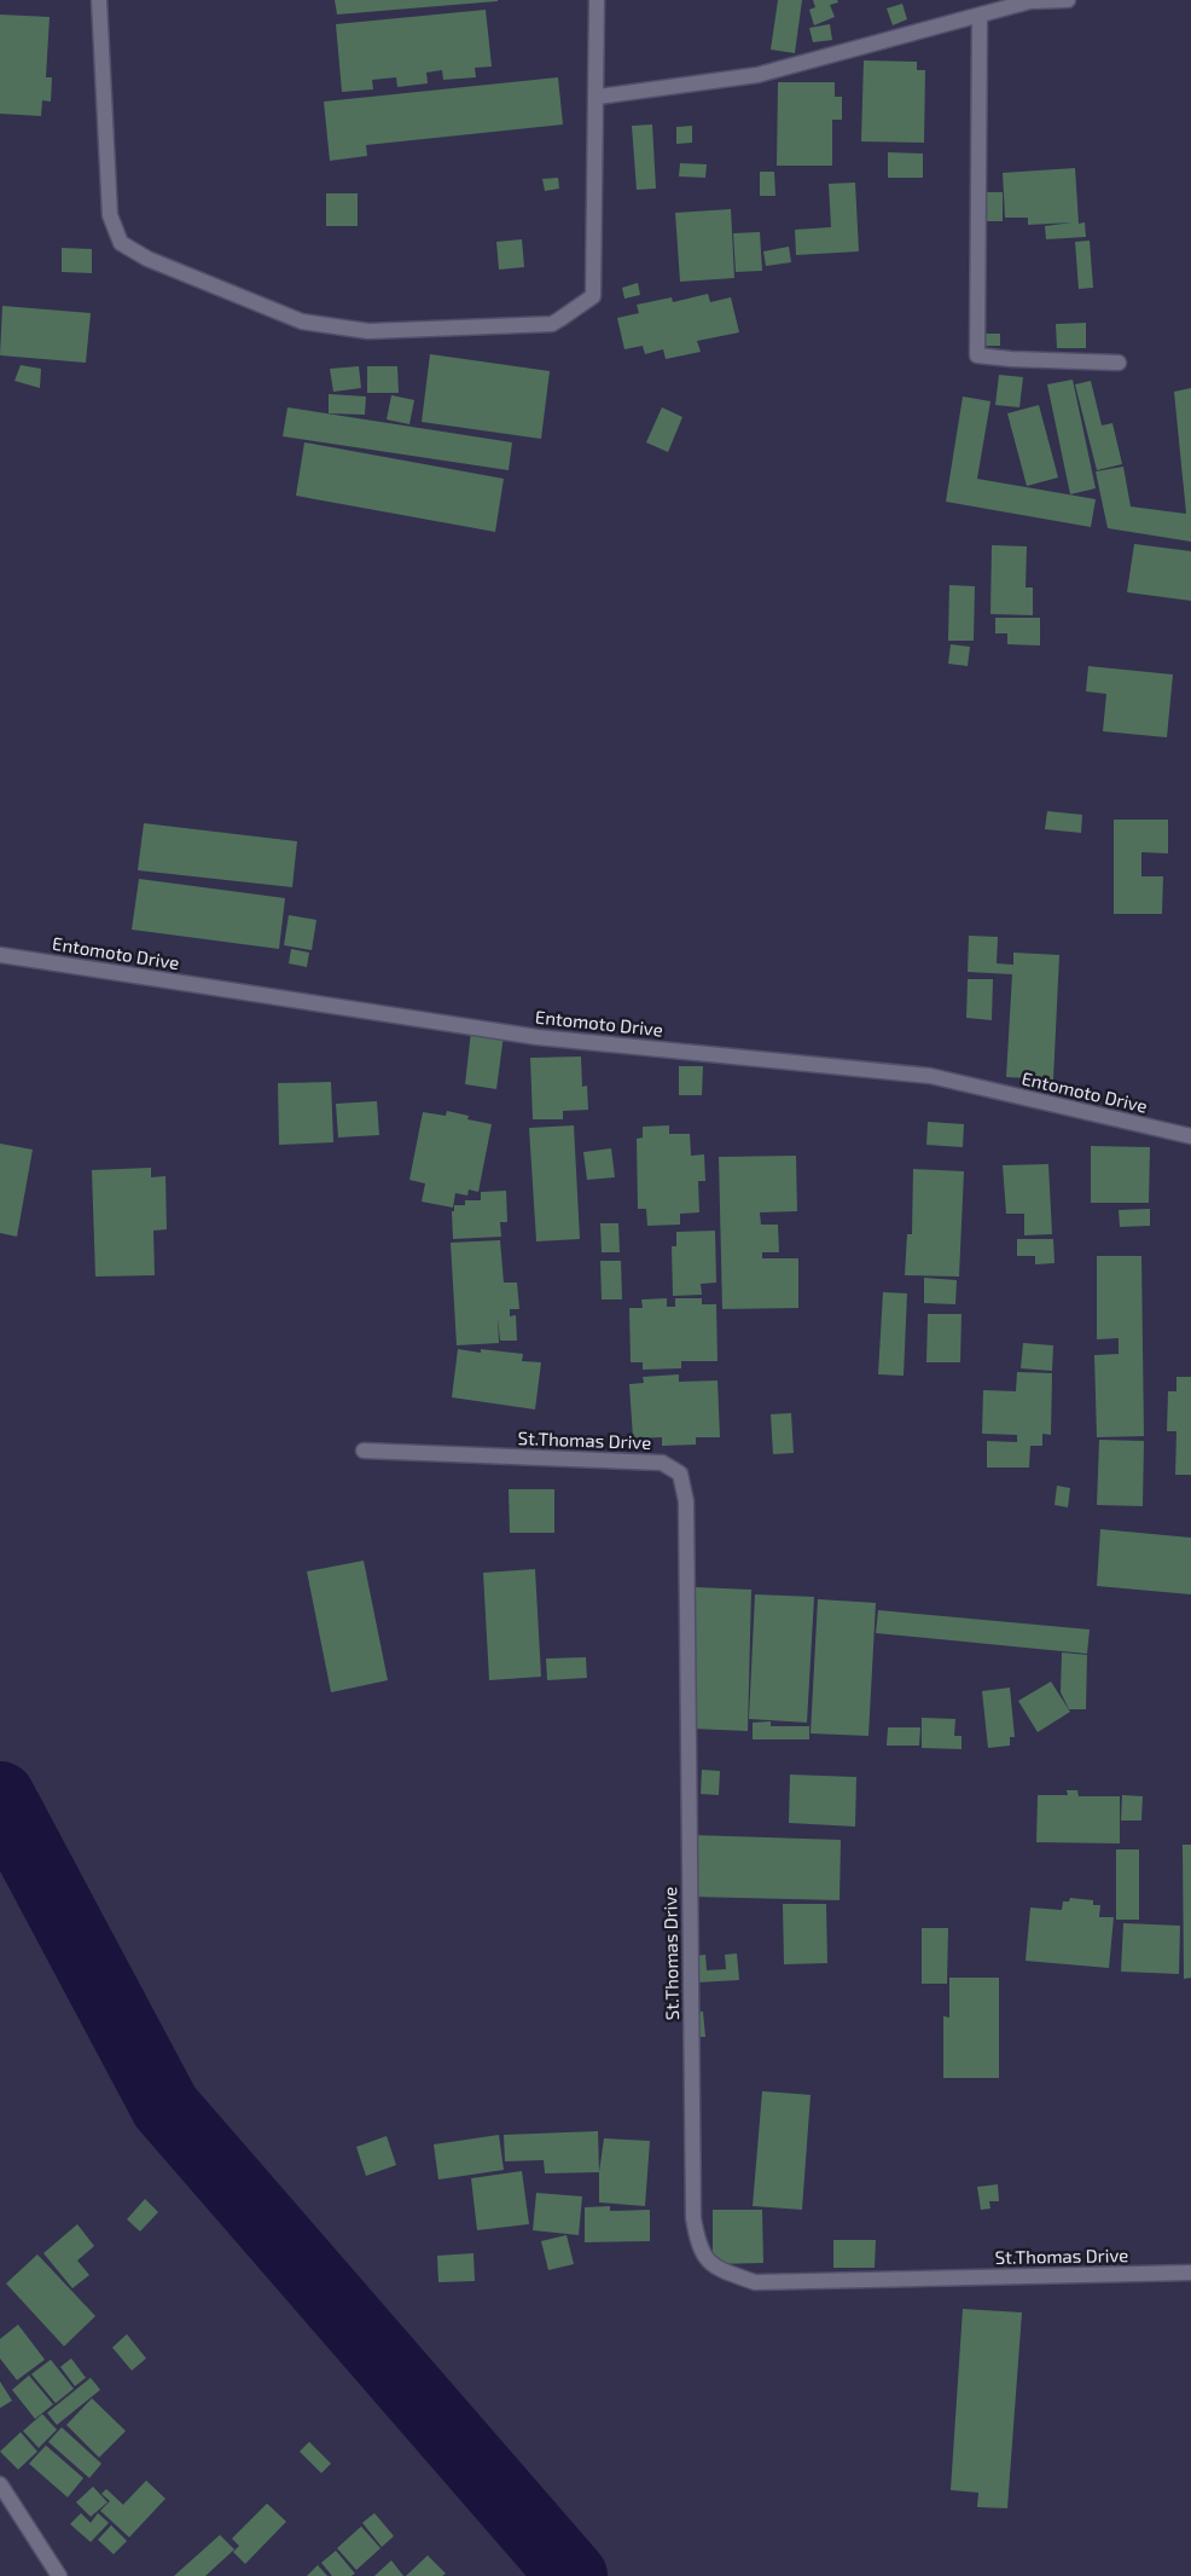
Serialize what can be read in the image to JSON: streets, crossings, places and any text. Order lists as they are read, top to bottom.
{
  "streets": {
    "street": ["Entomoto Drive", "St.Thomas Drive"]
  }
}
